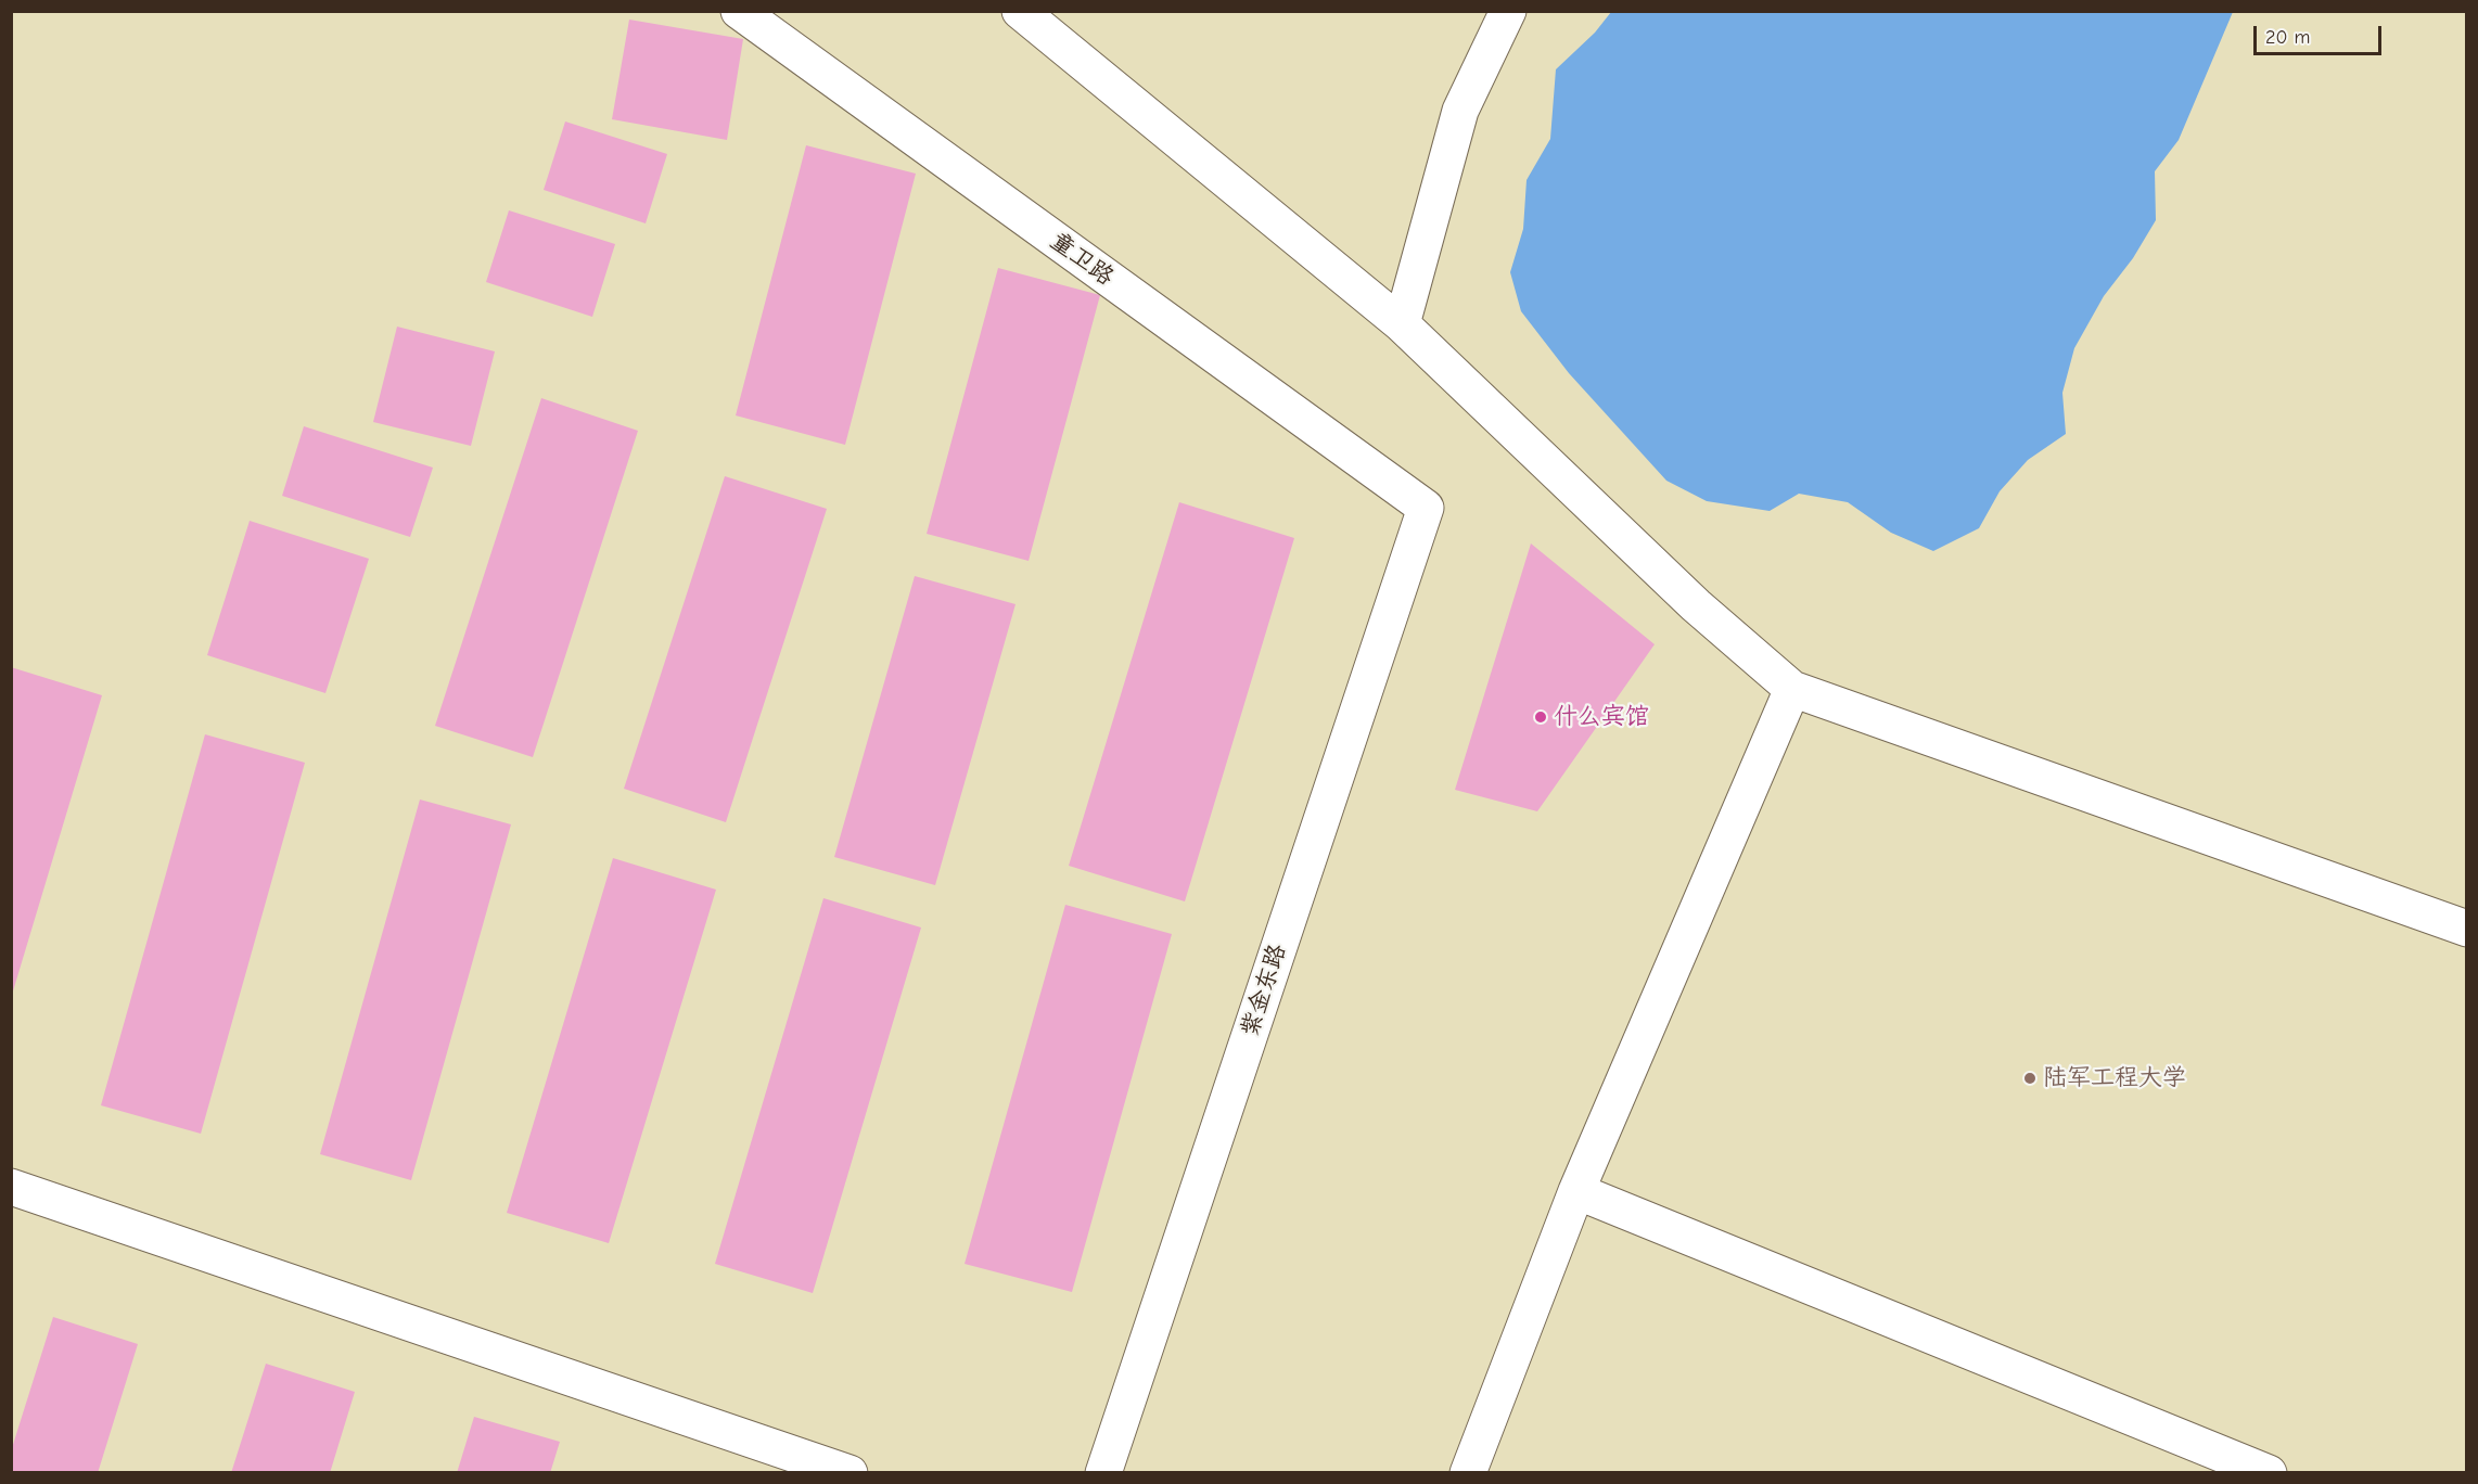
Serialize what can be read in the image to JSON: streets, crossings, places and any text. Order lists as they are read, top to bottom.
{
  "streets": {
    "street": ["童卫路", "紫金东路"]
  },
  "crossings": [
    ["童卫路", "紫金东路"]
  ],
  "places": ["什么宾馆", "陆军工程大学"],
  "scale_bar": "20 m"
}
